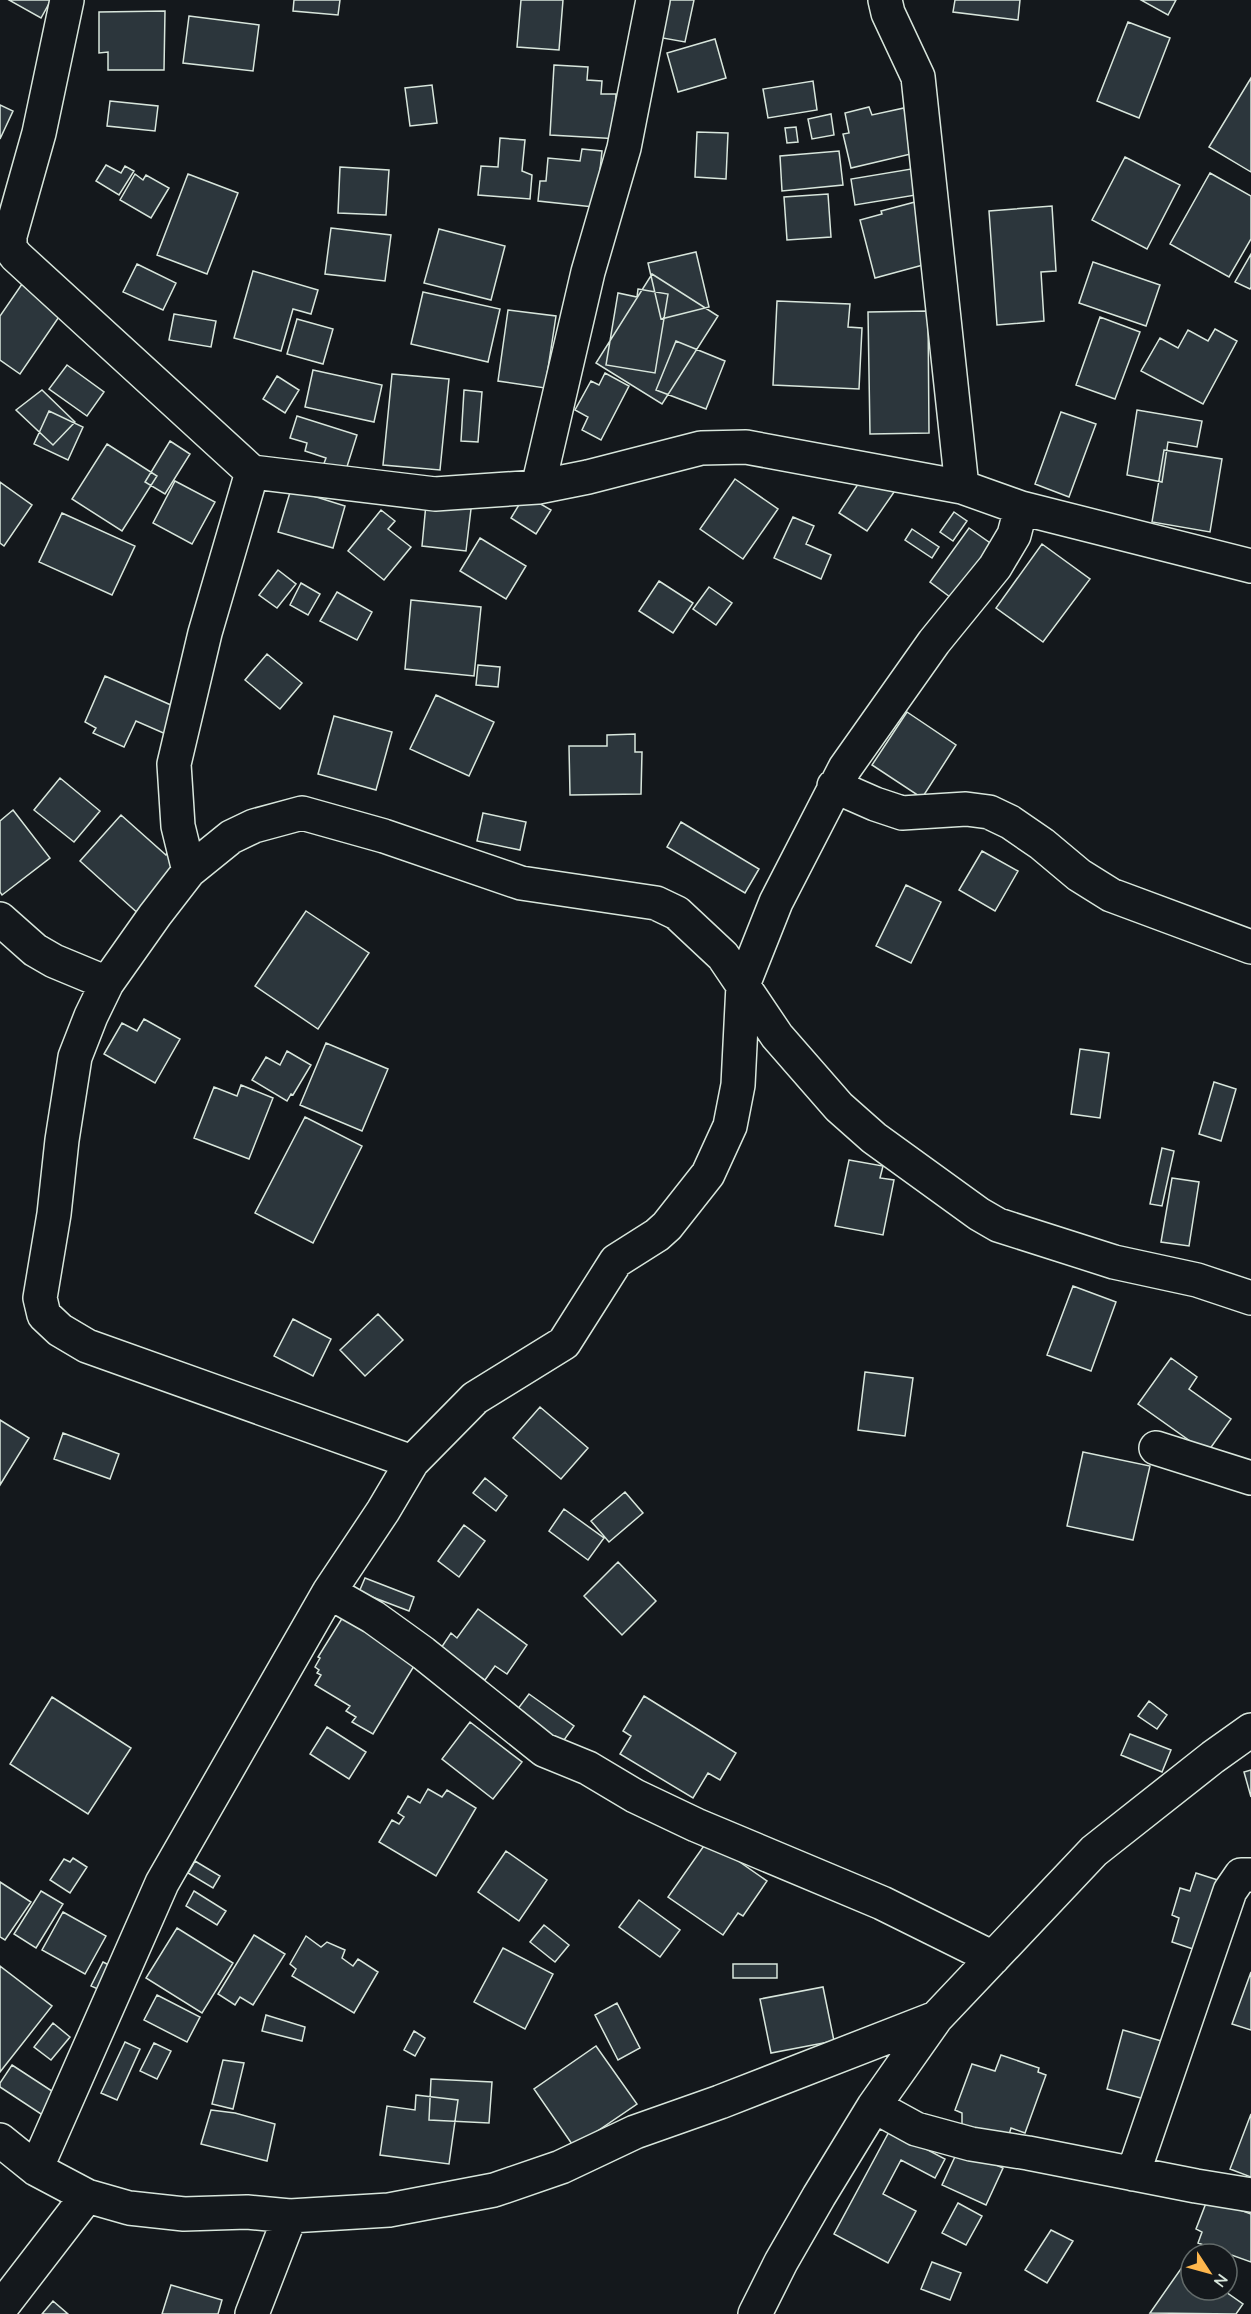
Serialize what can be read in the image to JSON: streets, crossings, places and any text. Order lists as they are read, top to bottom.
{
  "north": "bottom right"
}
